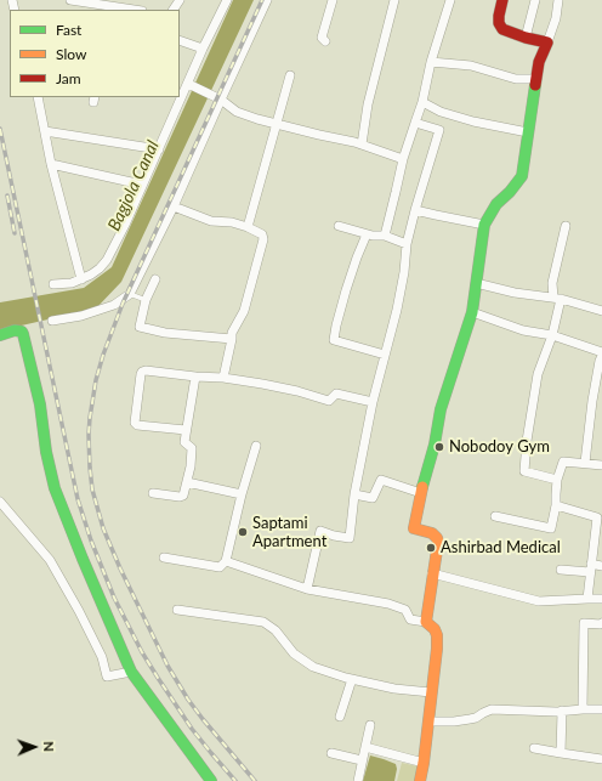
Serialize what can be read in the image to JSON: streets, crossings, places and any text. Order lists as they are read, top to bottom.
{
  "water": ["Bagjola Canal"],
  "places": ["Nobodoy Gym", "Saptami Apartment", "Ashirbad Medical"],
  "legend": ["Fast", "Slow", "Jam"],
  "north": "right"
}
